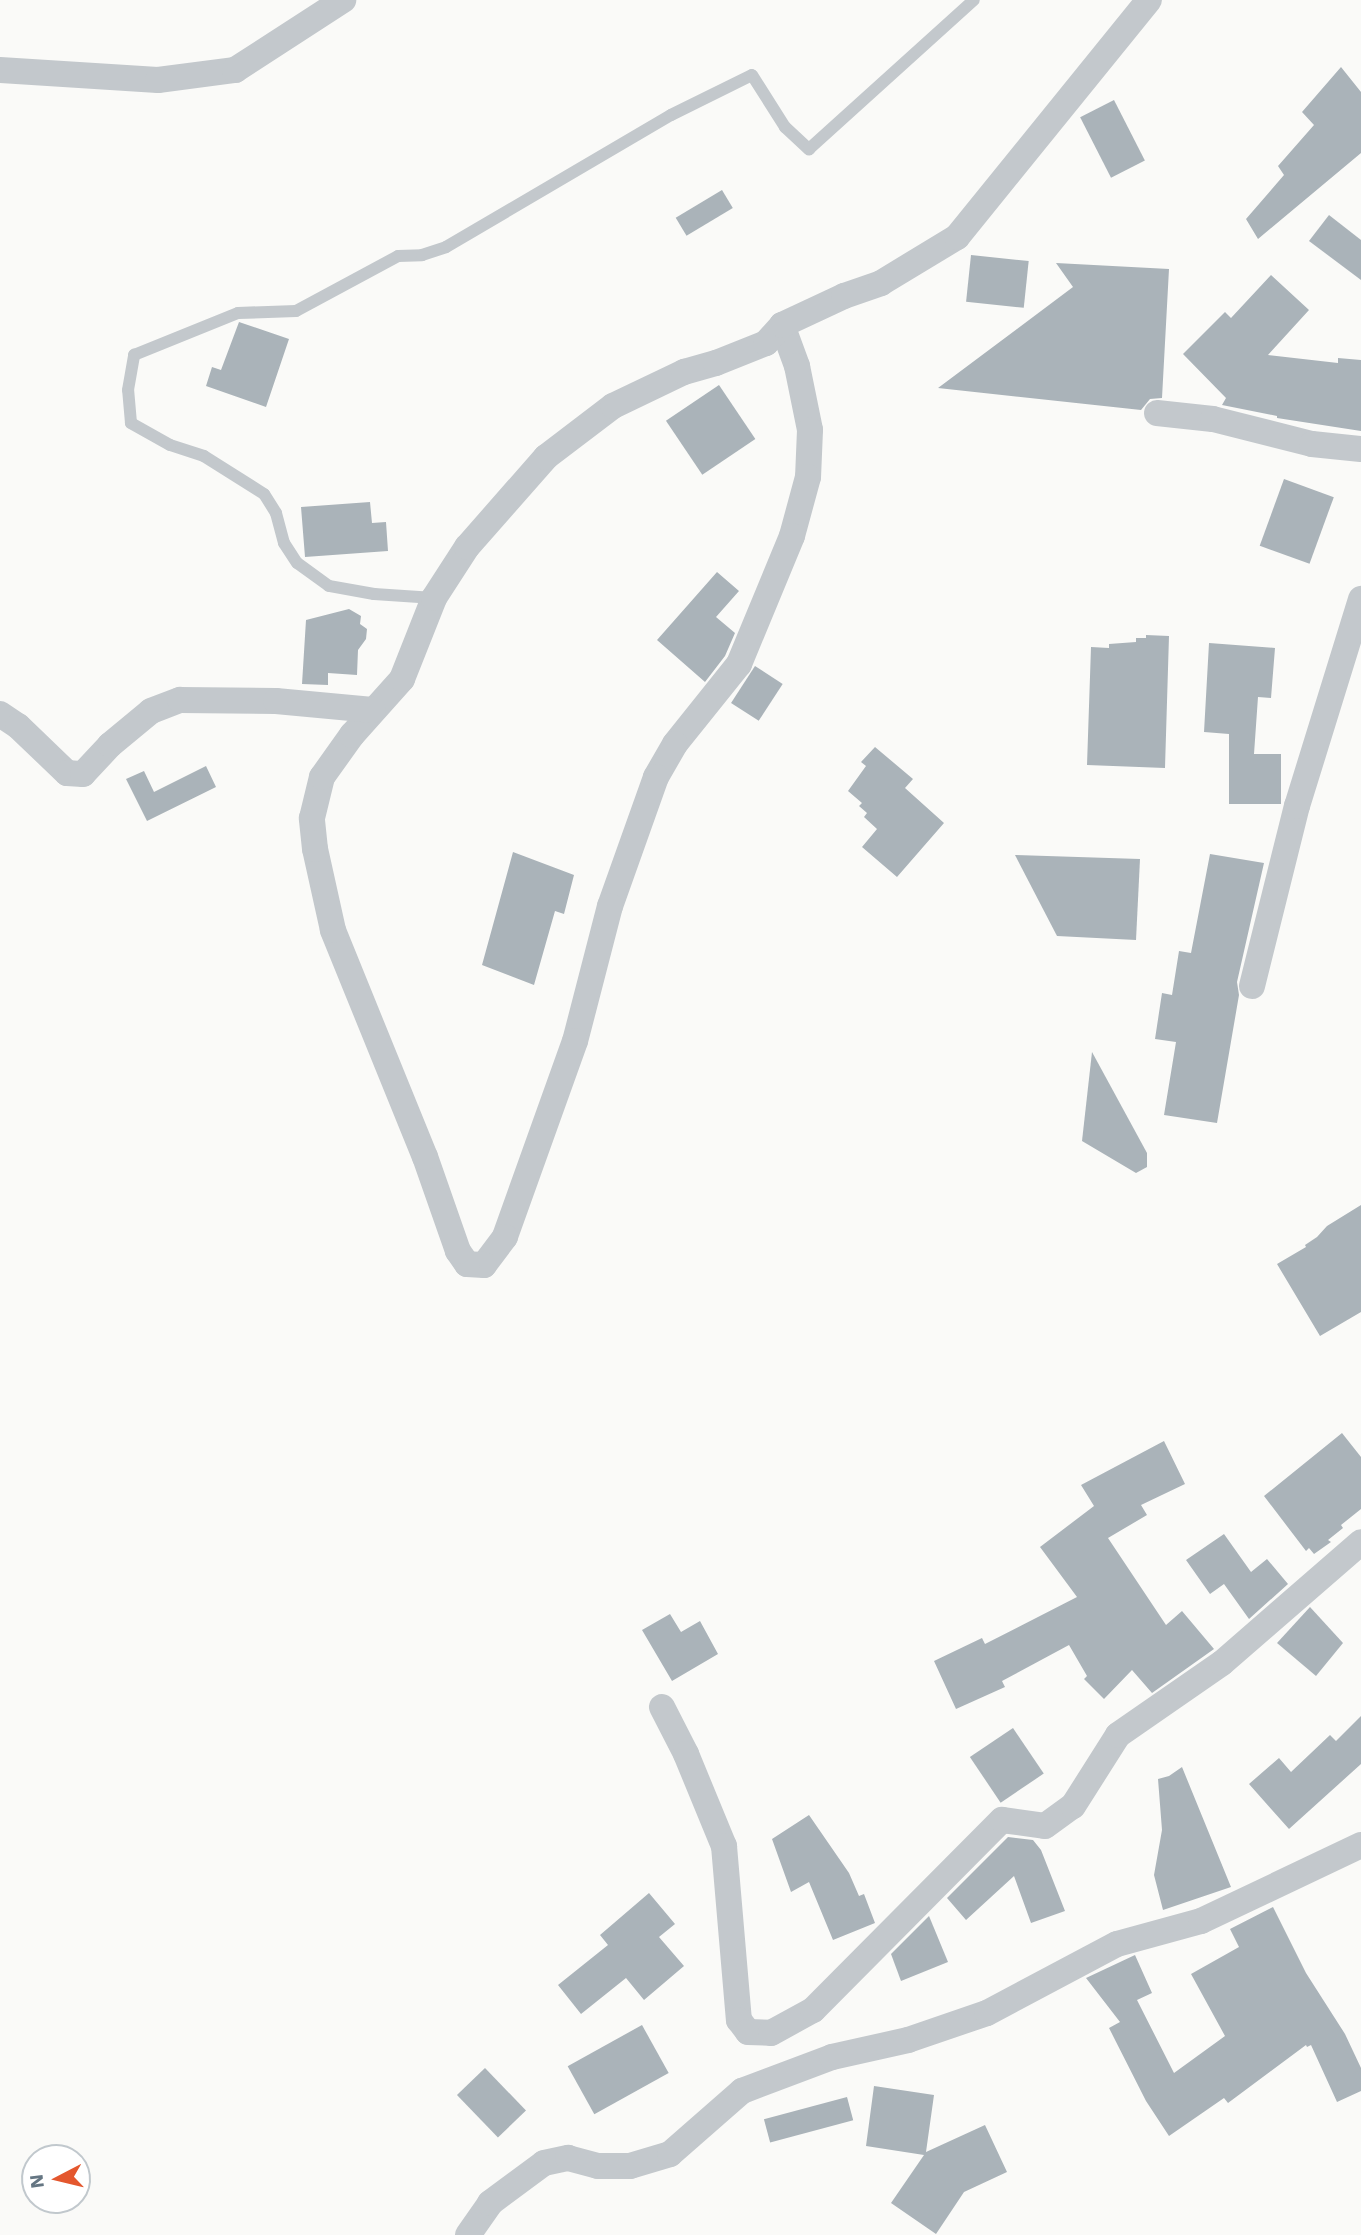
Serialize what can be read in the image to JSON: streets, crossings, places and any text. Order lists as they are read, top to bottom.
{
  "north": "left"
}
